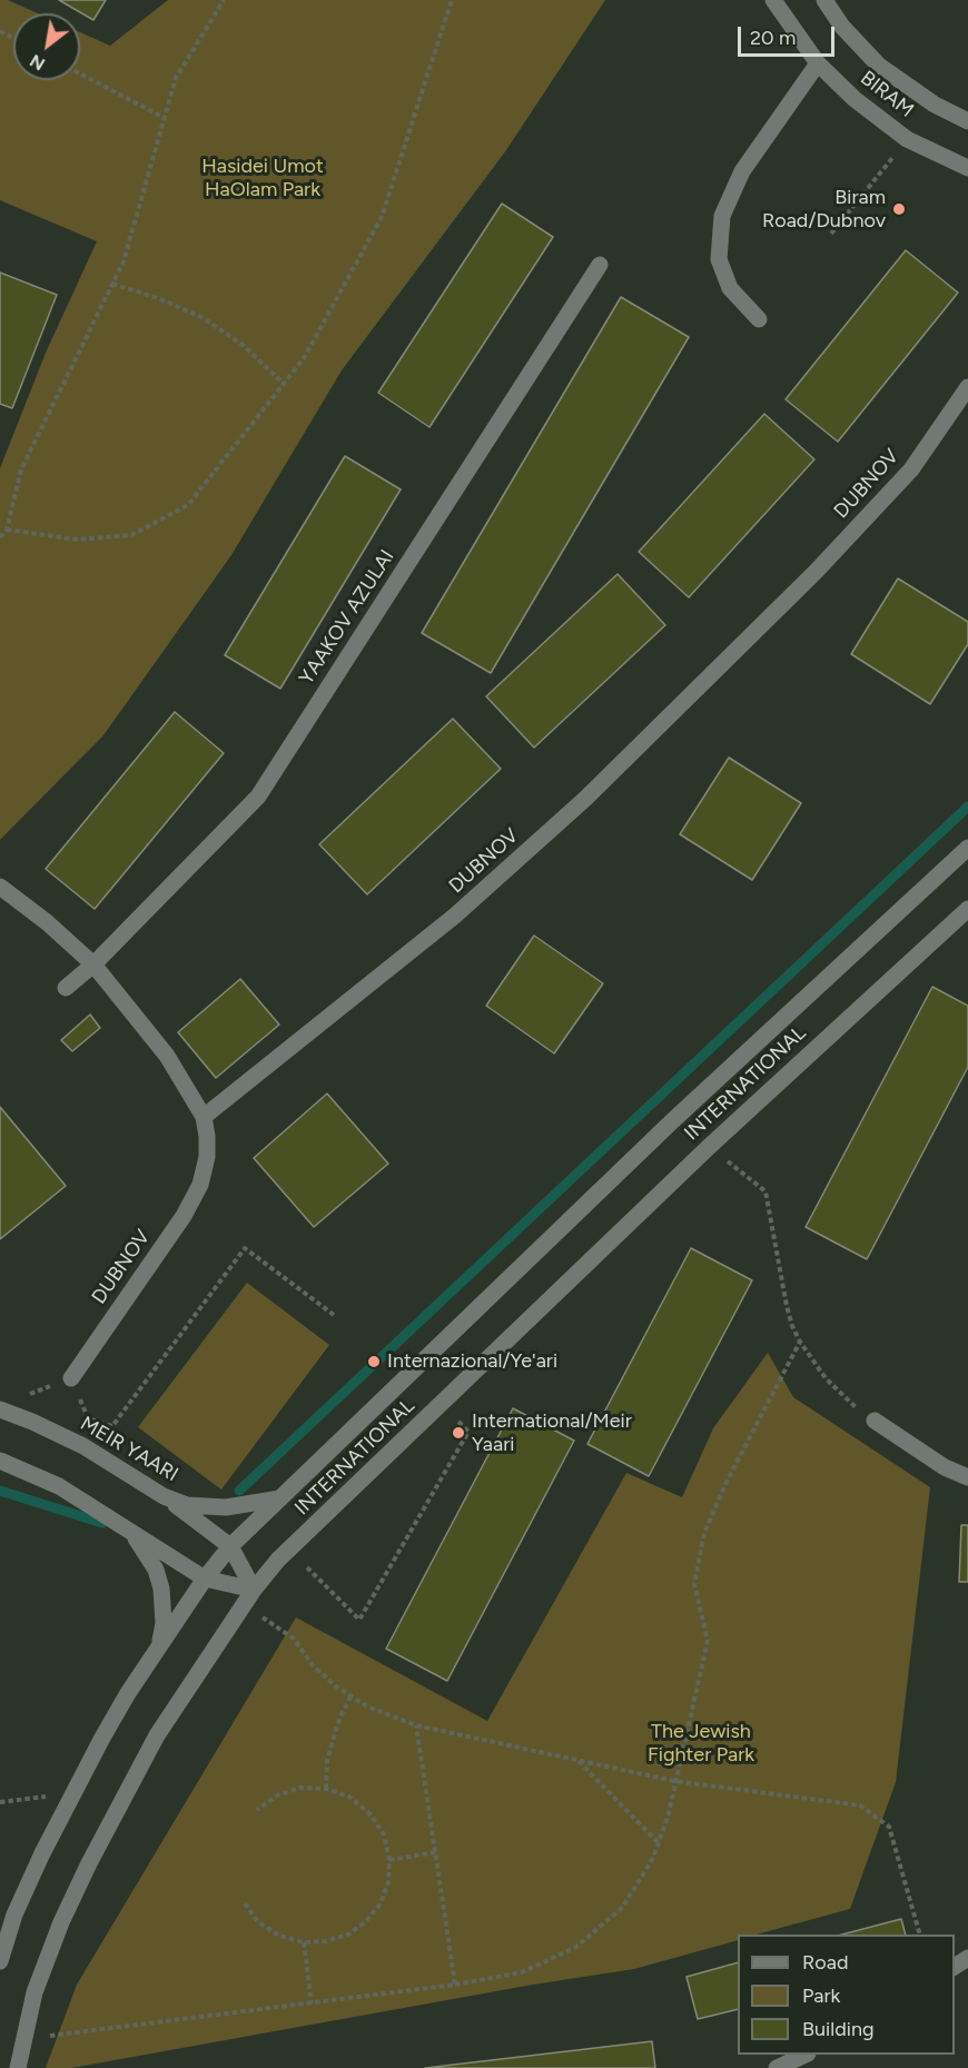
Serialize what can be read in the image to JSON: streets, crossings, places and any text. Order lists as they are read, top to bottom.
{
  "streets": {
    "street": [
      "BIRAM",
      "DUBNOV",
      "YAAKOV AZULAI",
      "INTERNATIONAL",
      "MEIR YAARI"
    ]
  },
  "crossings": [
    ["INTERNATIONAL", "MEIR YAARI"]
  ],
  "parks": ["Hasidei Umot HaOlam Park", "The Jewish Fighter Park"],
  "places": ["Biram Road/Dubnov", "Internazional/Ye'ari", "International/Meir Yaari"],
  "legend": ["Road", "Park", "Building"],
  "scale_bar": "20 m",
  "north": "bottom left"
}
